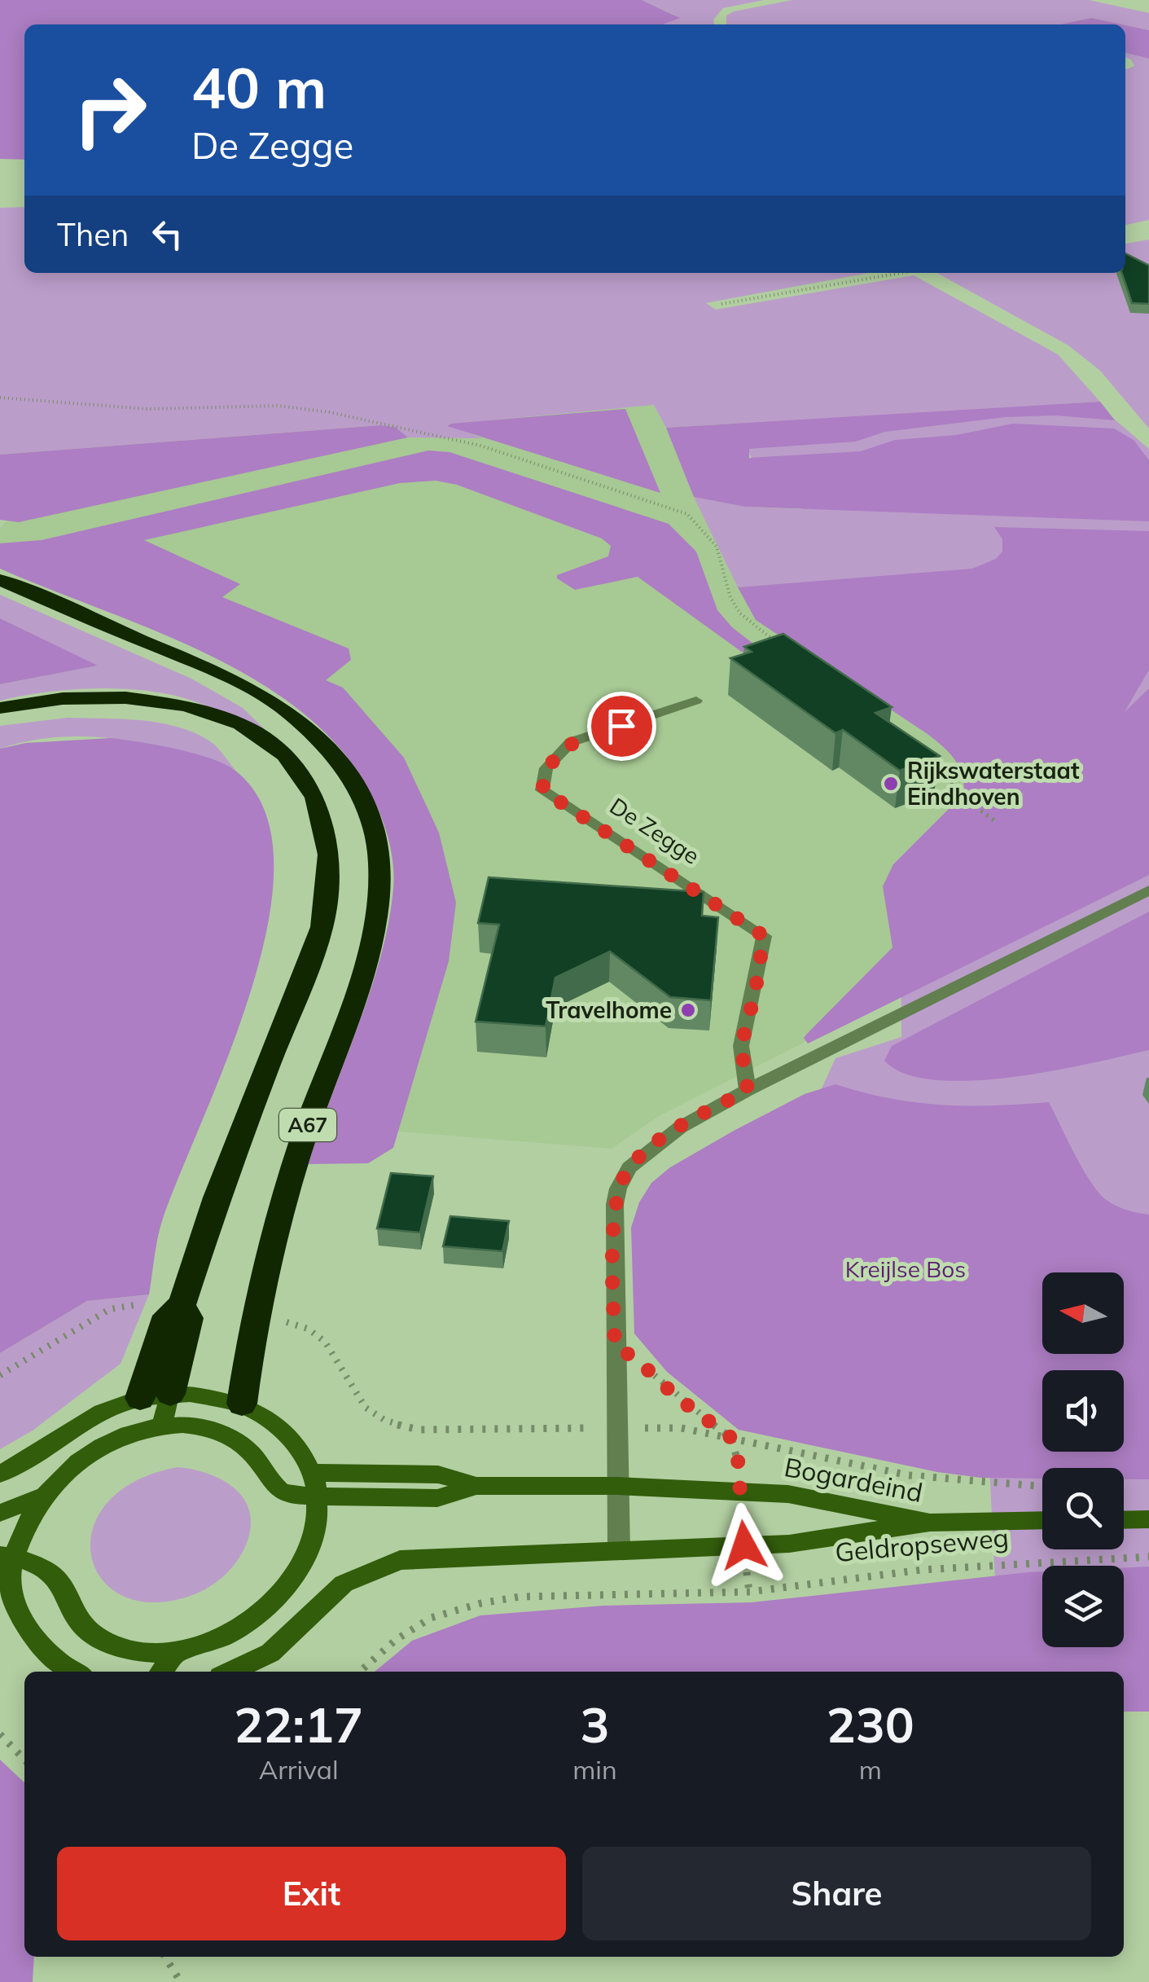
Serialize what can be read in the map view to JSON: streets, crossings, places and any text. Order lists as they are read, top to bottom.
{
  "streets": {
    "highway": ["A67"],
    "main road": ["Bogardeind", "Geldropseweg"],
    "street": ["De Zegge"]
  },
  "crossings": [
    ["Bogardeind", "Geldropseweg"]
  ],
  "parks": ["Kreijlse Bos"],
  "places": ["Rijkswaterstaat Eindhoven", "Travelhome"],
  "north": "left",
  "page": {
    "turn": ["40 m", "De Zegge"],
    "then": "Then",
    "eta": [
      "22:17",
      "Arrival",
      "3",
      "min",
      "230",
      "m"
    ],
    "buttons": ["Exit", "Share"]
  }
}
